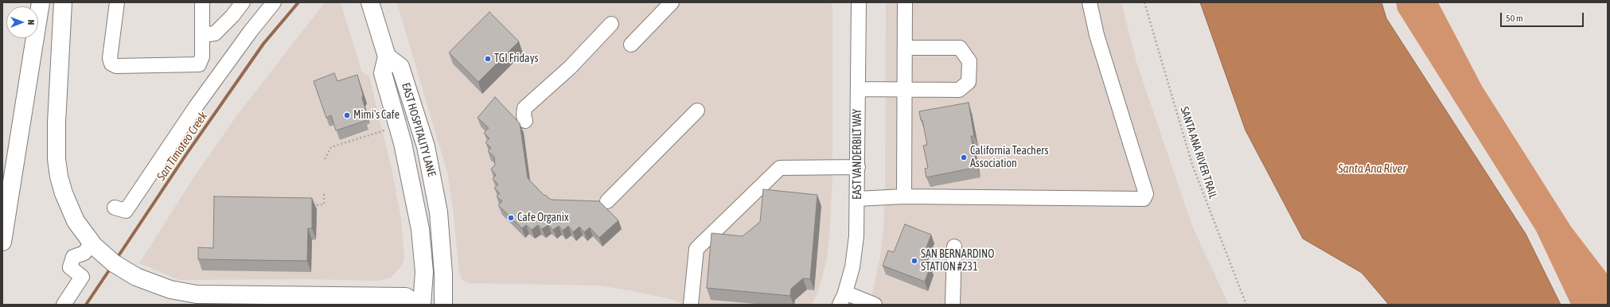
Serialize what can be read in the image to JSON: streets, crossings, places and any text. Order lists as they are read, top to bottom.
{
  "streets": {
    "main road": ["EAST HOSPITALITY LANE"],
    "street": ["EAST VANDERBILT WAY"],
    "path": ["SANTA ANA RIVER TRAIL"]
  },
  "water": ["San Timoteo Creek", "Santa Ana River"],
  "places": [
    "TGI Fridays",
    "Mimi's Cafe",
    "California Teachers Association",
    "Cafe Organix",
    "SAN BERNARDINO STATION #231"
  ],
  "scale_bar": "50 m",
  "north": "right"
}
